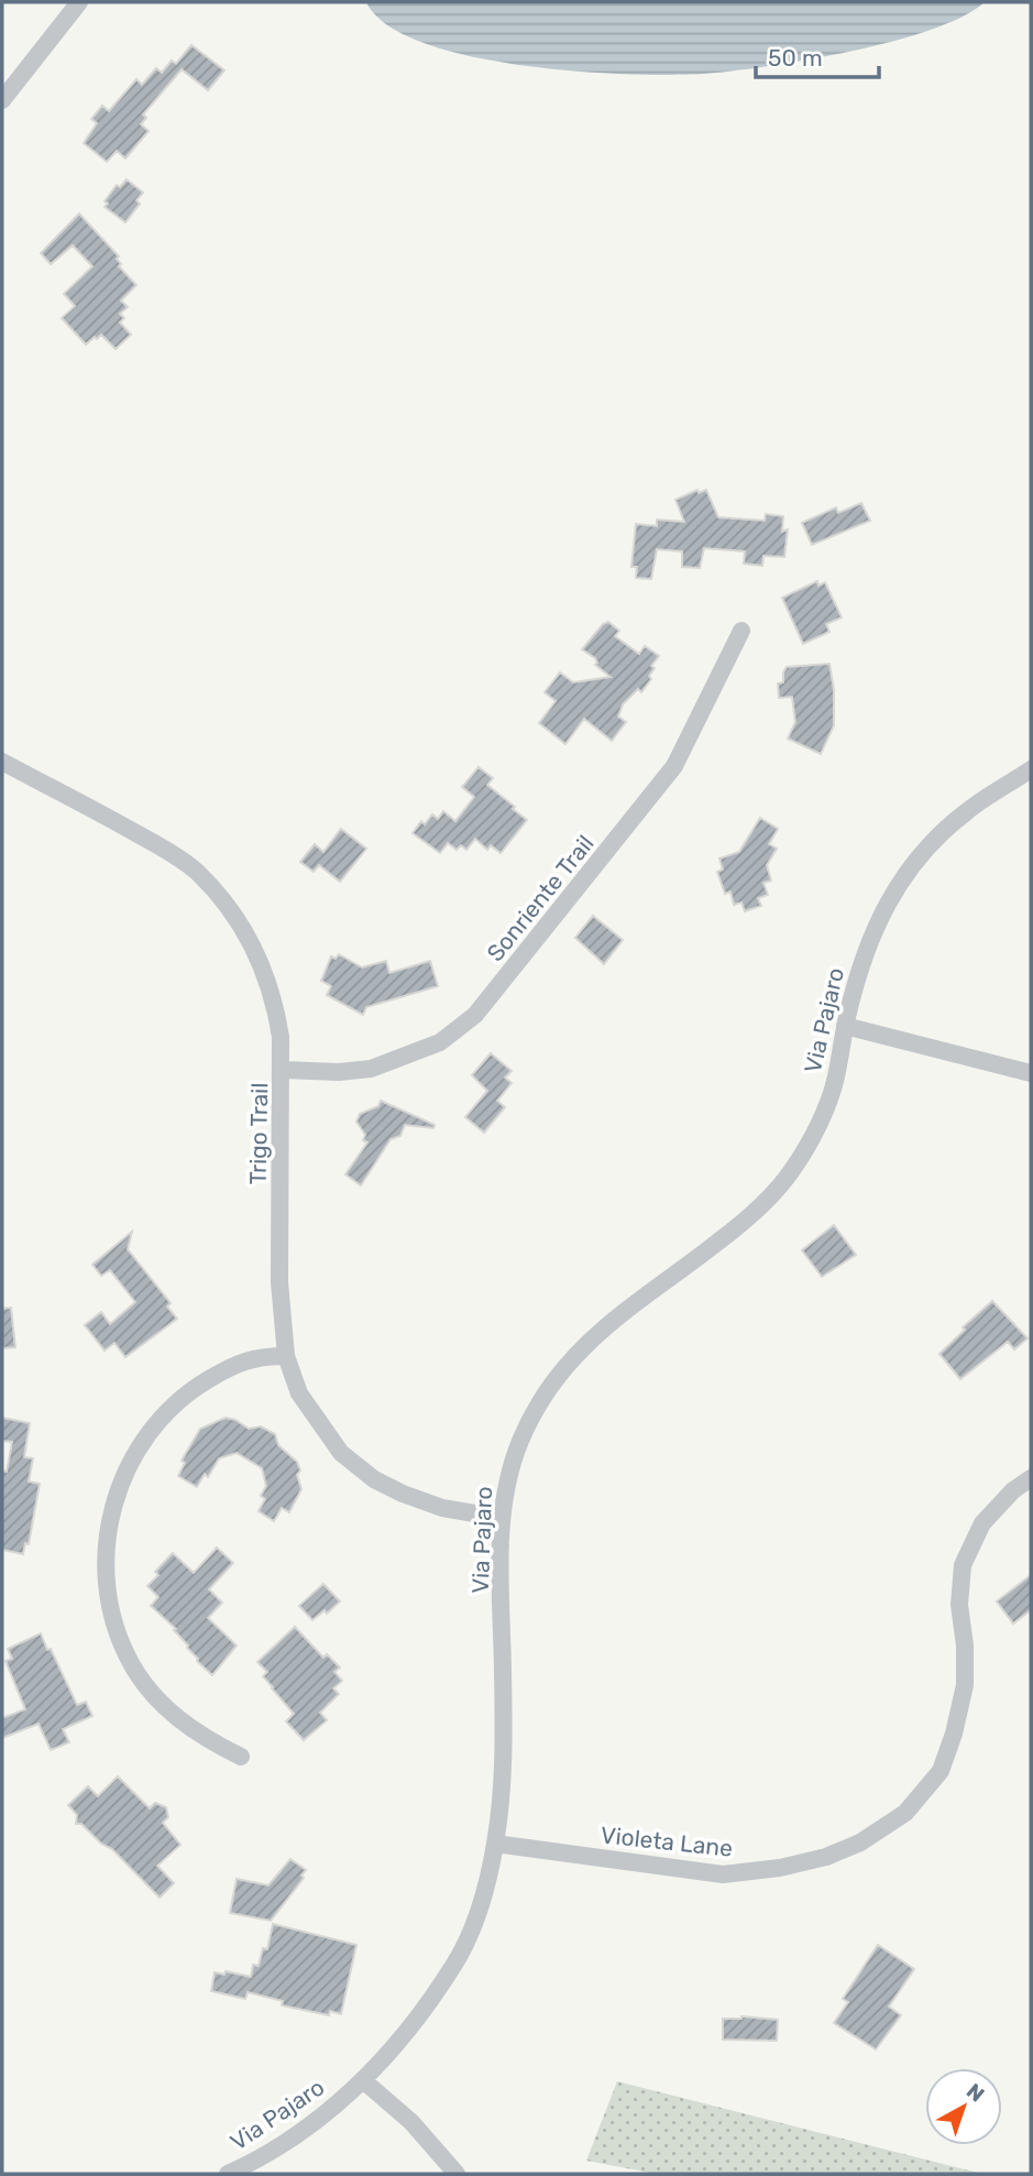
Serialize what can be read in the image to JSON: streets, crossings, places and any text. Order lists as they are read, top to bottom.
{
  "streets": {
    "street": [
      "Sonriente Trail",
      "Via Pajaro",
      "Trigo Trail",
      "Violeta Lane"
    ]
  },
  "crossings": [
    ["Sonriente Trail", "Trigo Trail"],
    ["Via Pajaro", "Trigo Trail"],
    ["Via Pajaro", "Violeta Lane"]
  ],
  "scale_bar": "50 m",
  "north": "top right"
}
